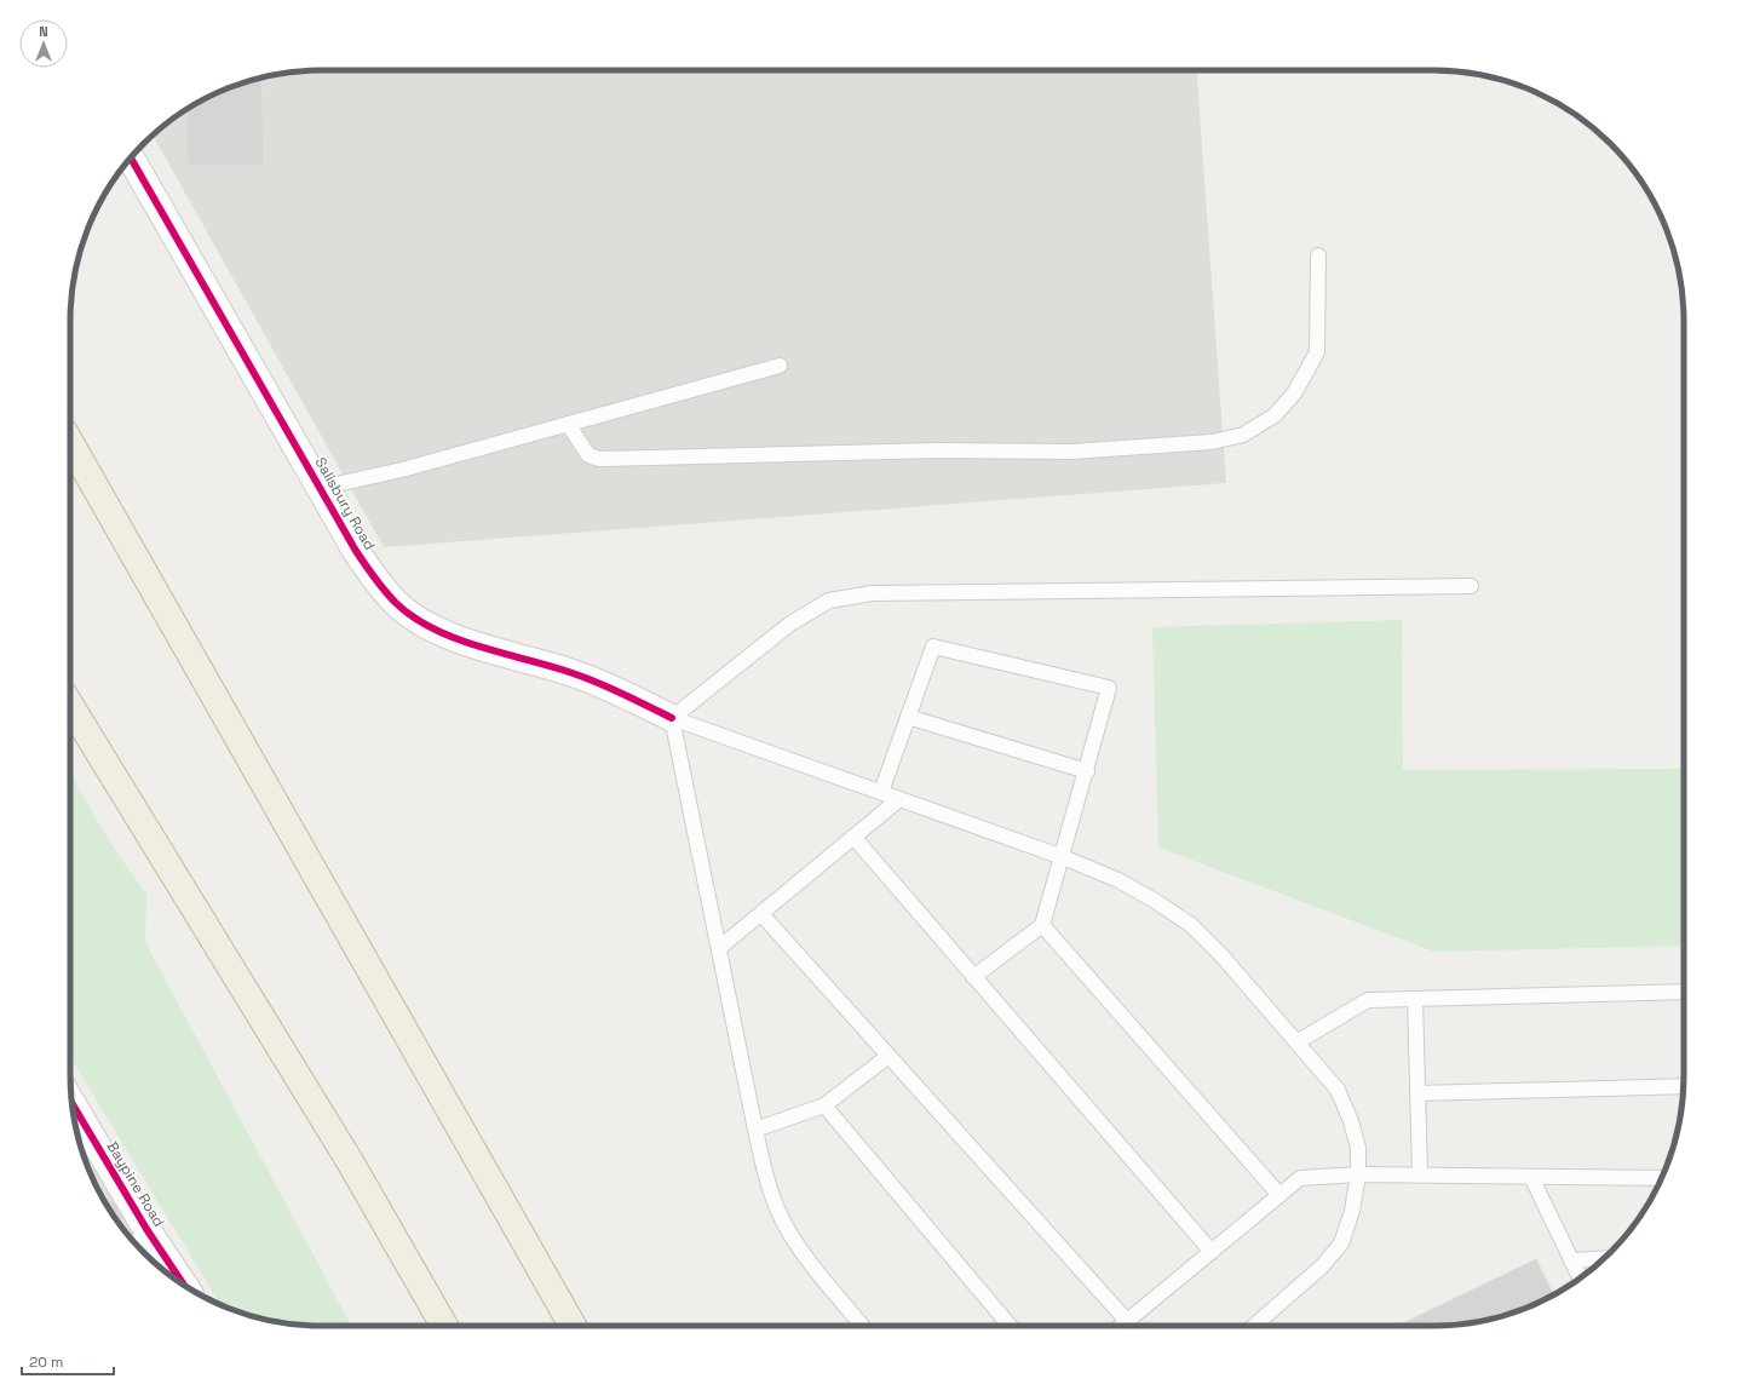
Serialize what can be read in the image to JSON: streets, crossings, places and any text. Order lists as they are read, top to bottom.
{
  "streets": {
    "street": ["Salisbury Road", "Baypine Road"]
  },
  "scale_bar": "20 m",
  "north": "top"
}
